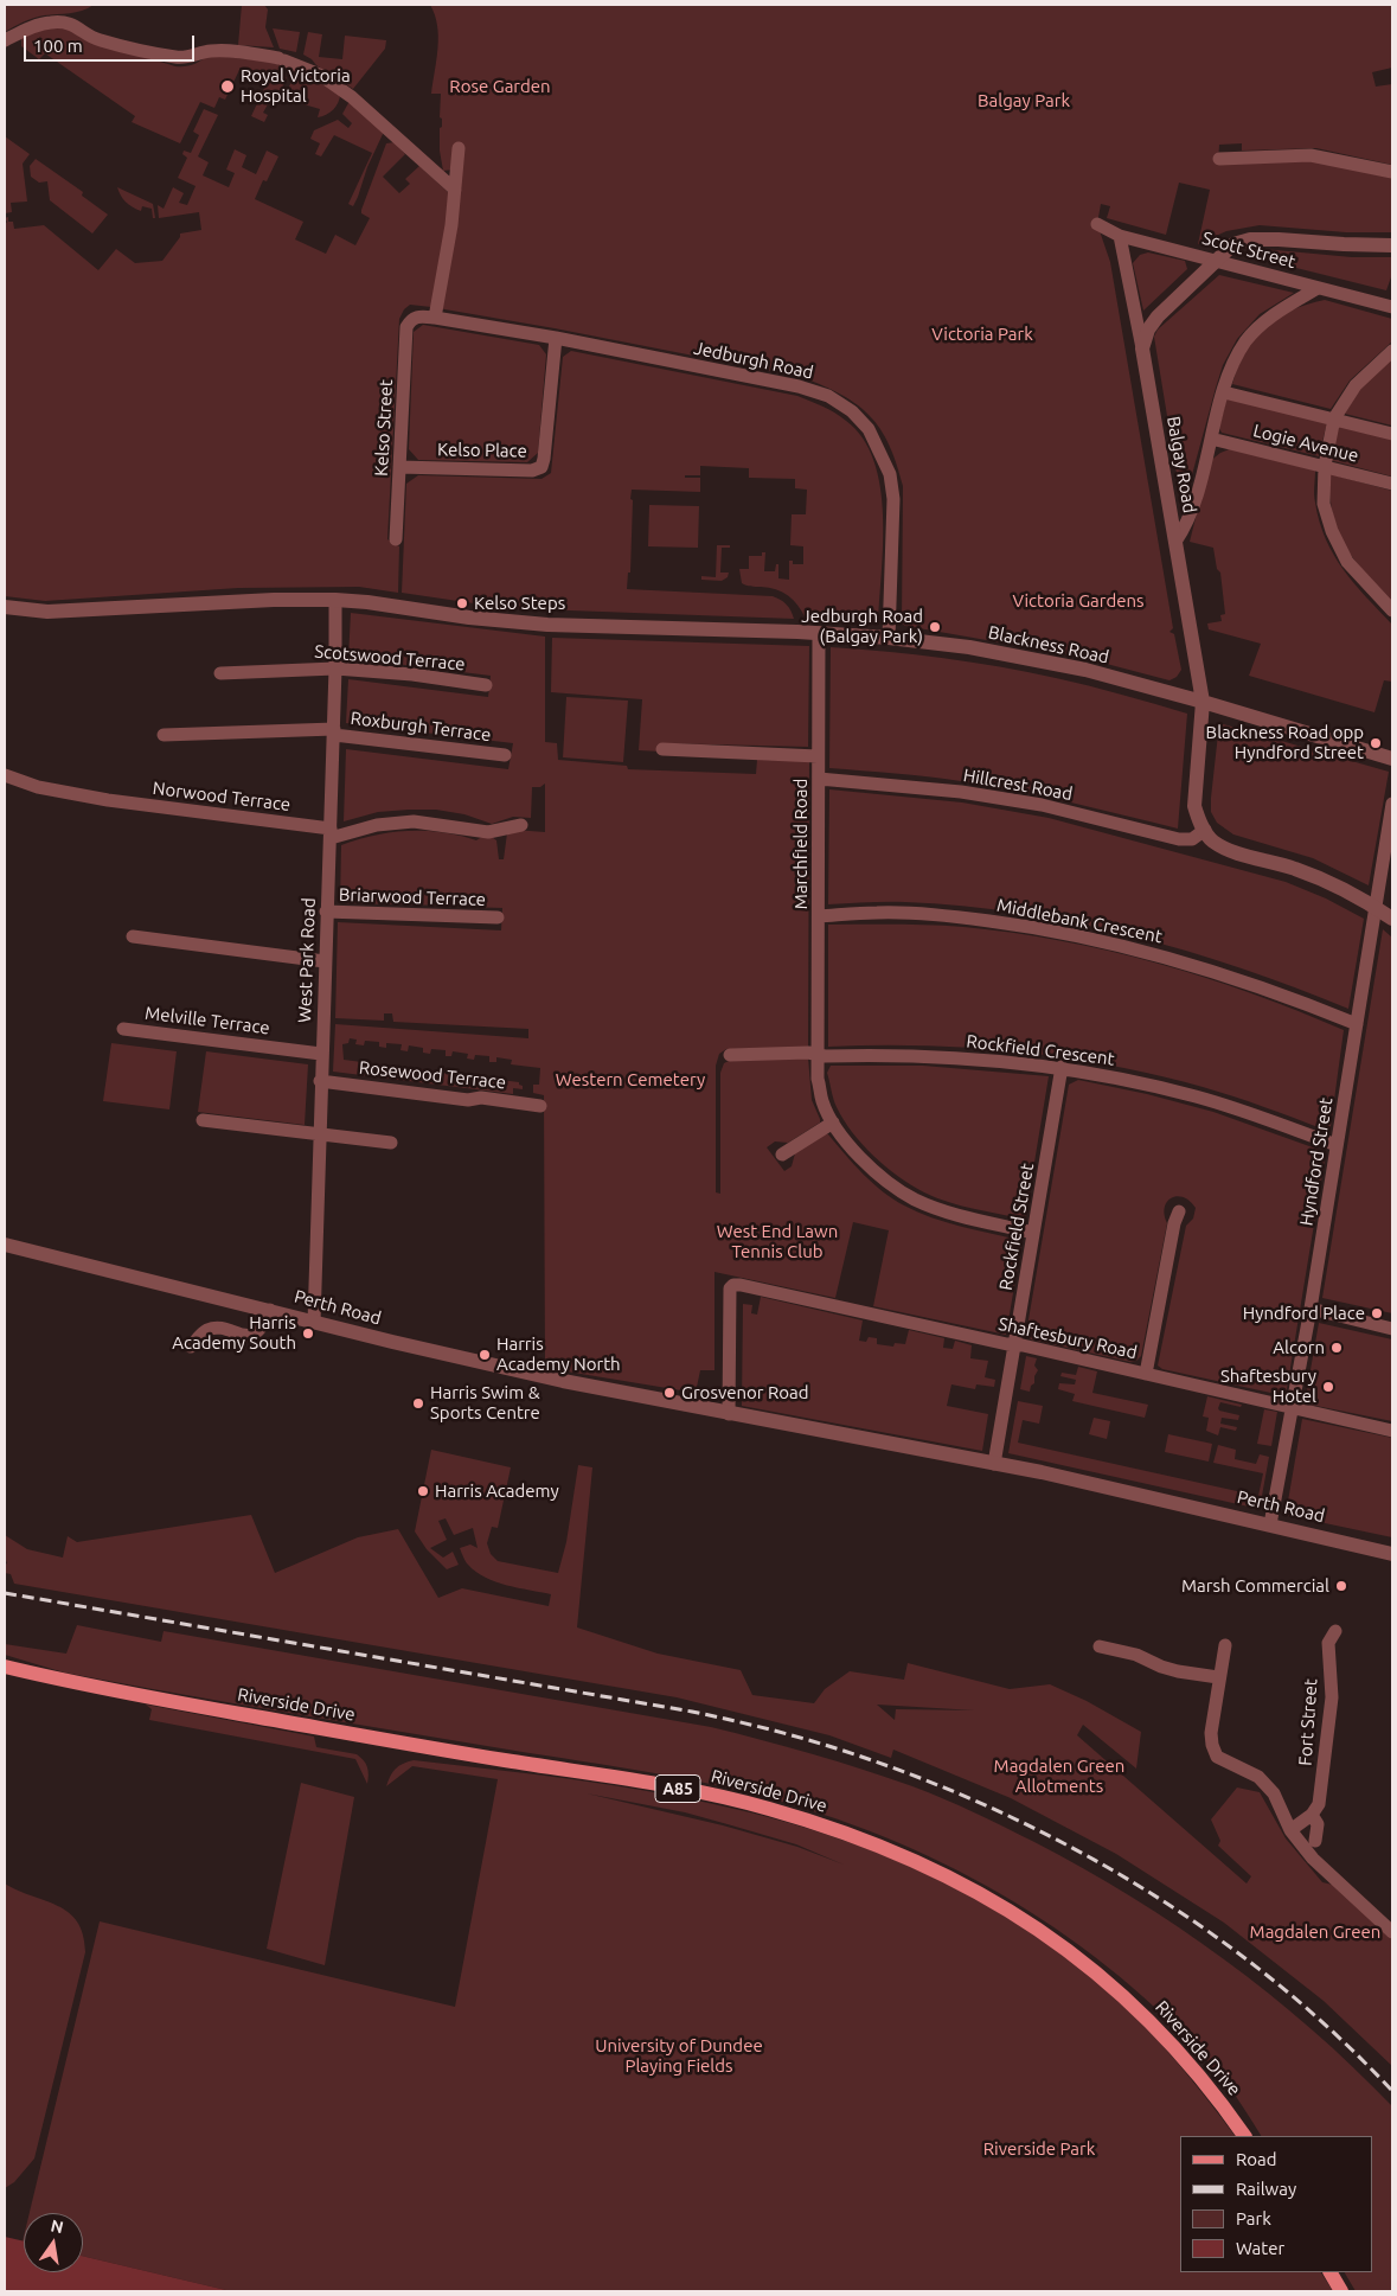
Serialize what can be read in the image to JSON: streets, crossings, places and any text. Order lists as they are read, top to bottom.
{
  "streets": {
    "main road": ["Riverside Drive", "A85"],
    "street": [
      "Scott Street",
      "Jedburgh Road",
      "Kelso Street",
      "Logie Avenue",
      "Kelso Place",
      "Balgay Road",
      "Blackness Road",
      "Scotswood Terrace",
      "Roxburgh Terrace",
      "Hillcrest Road",
      "Norwood Terrace",
      "Marchfield Road",
      "Briarwood Terrace",
      "Middlebank Crescent",
      "West Park Road",
      "Melville Terrace",
      "Rockfield Crescent",
      "Rosewood Terrace",
      "Hyndford Street",
      "Rockfield Street",
      "Perth Road",
      "Shaftesbury Road",
      "Fort Street"
    ]
  },
  "crossings": [
    ["Scott Street", "Balgay Road"],
    ["Jedburgh Road", "Kelso Street"],
    ["Jedburgh Road", "Kelso Place"],
    ["Jedburgh Road", "Blackness Road"],
    ["Kelso Street", "Kelso Place"],
    ["Balgay Road", "Blackness Road"],
    ["Balgay Road", "Hillcrest Road"],
    ["Blackness Road", "Marchfield Road"],
    ["Blackness Road", "West Park Road"],
    ["Scotswood Terrace", "West Park Road"],
    ["Roxburgh Terrace", "West Park Road"],
    ["Hillcrest Road", "Marchfield Road"],
    ["Norwood Terrace", "West Park Road"],
    ["Marchfield Road", "Middlebank Crescent"],
    ["Marchfield Road", "Rockfield Crescent"],
    ["Marchfield Road", "Rockfield Street"],
    ["Briarwood Terrace", "West Park Road"],
    ["Middlebank Crescent", "Hyndford Street"],
    ["West Park Road", "Melville Terrace"],
    ["West Park Road", "Rosewood Terrace"],
    ["West Park Road", "Perth Road"],
    ["Rockfield Crescent", "Hyndford Street"],
    ["Rockfield Crescent", "Rockfield Street"],
    ["Hyndford Street", "Perth Road"],
    ["Hyndford Street", "Shaftesbury Road"],
    ["Rockfield Street", "Perth Road"],
    ["Rockfield Street", "Shaftesbury Road"],
    ["Perth Road", "Shaftesbury Road"]
  ],
  "parks": [
    "Rose Garden",
    "Balgay Park",
    "Victoria Park",
    "Victoria Gardens",
    "Western Cemetery",
    "West End Lawn Tennis Club",
    "Magdalen Green Allotments",
    "Magdalen Green",
    "University of Dundee Playing Fields",
    "Riverside Park"
  ],
  "places": [
    "Royal Victoria Hospital",
    "Kelso Steps",
    "Jedburgh Road (Balgay Park)",
    "Blackness Road opp Hyndford Street",
    "Hyndford Place",
    "Harris Academy South",
    "Alcorn",
    "Harris Academy North",
    "Shaftesbury Hotel",
    "Grosvenor Road",
    "Harris Swim & Sports Centre",
    "Harris Academy",
    "Marsh Commercial"
  ],
  "legend": [
    "Road",
    "Railway",
    "Park",
    "Water"
  ],
  "scale_bar": "100 m",
  "north": "top"
}
